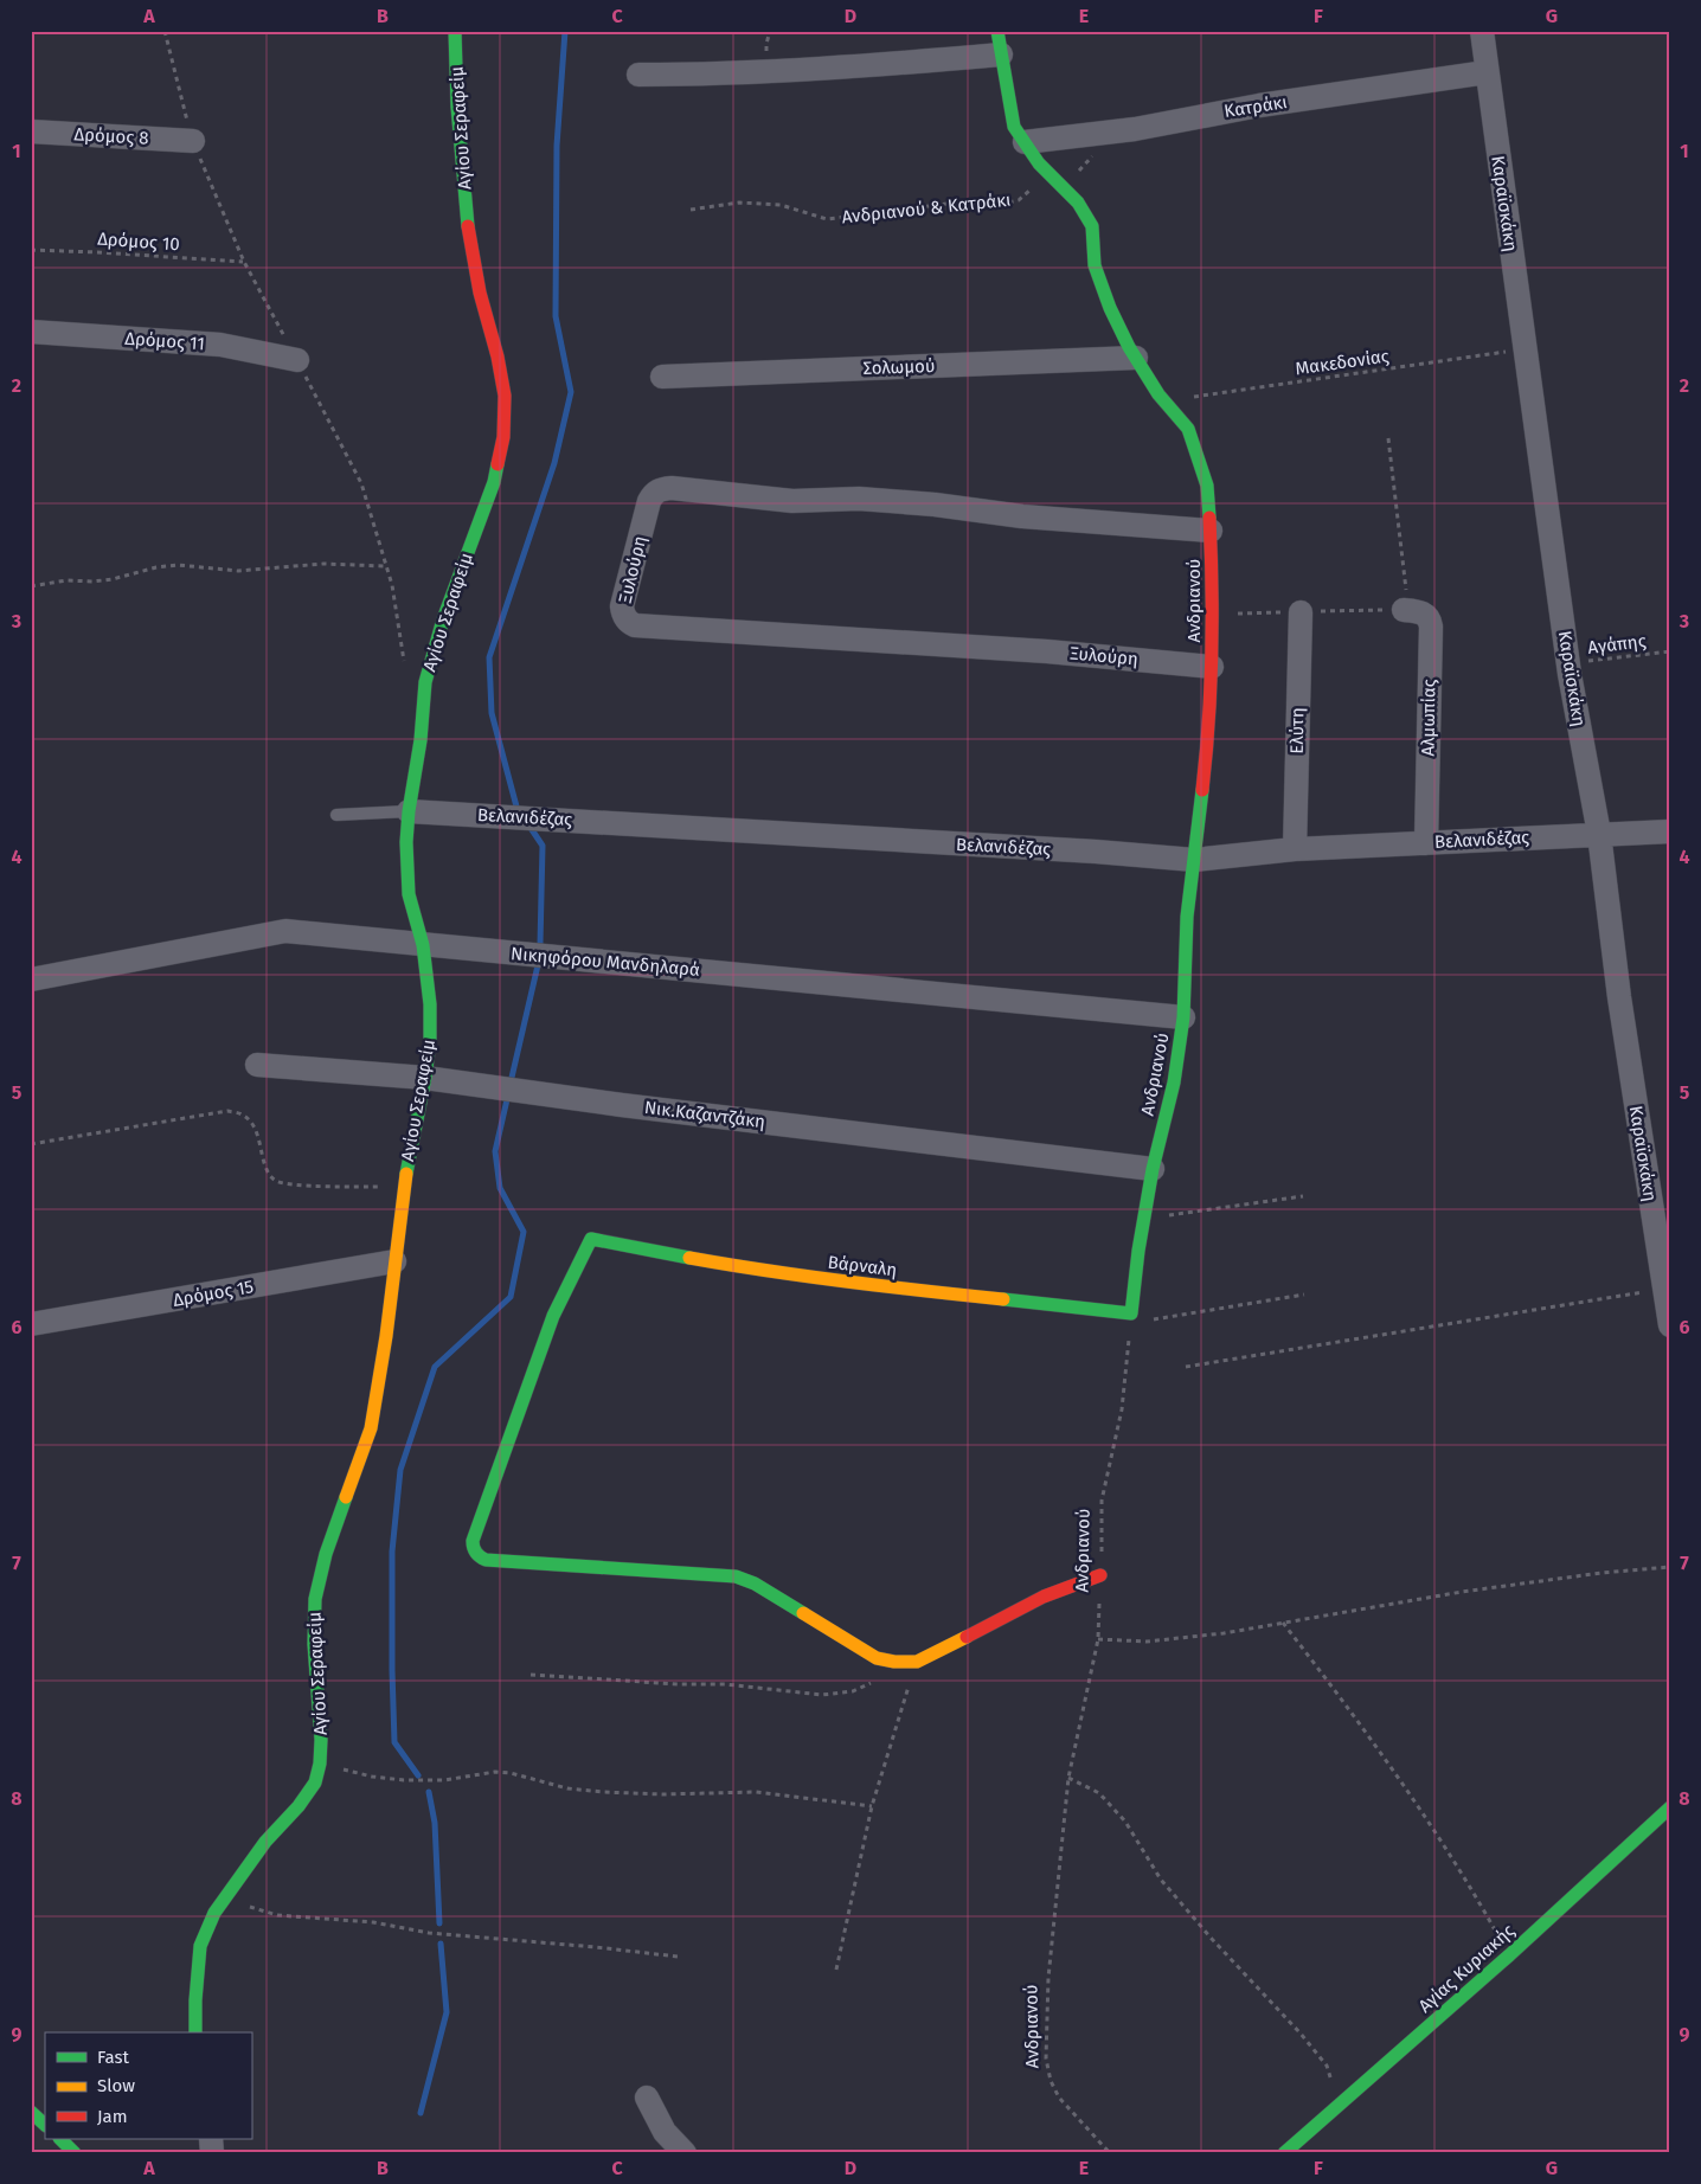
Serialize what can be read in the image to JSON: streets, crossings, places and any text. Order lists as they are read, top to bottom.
{
  "streets": {
    "street": [
      "Κατράκι",
      "Αγίου Σεραφείμ",
      "Δρόμος 8",
      "Καραϊσκάκη",
      "Δρόμος 11",
      "Σολωμού",
      "Ξυλούρη",
      "Ανδριανού",
      "Αλμωπίας",
      "Ελύτη",
      "Βελανιδέζας",
      "Νικηφόρου Μανδηλαρά",
      "Νικ.Καζαντζάκη",
      "Βάρναλη",
      "Δρόμος 15",
      "Αγίας Κυριακής"
    ],
    "path": [
      "Ανδριανού & Κατράκι",
      "Δρόμος 10",
      "Μακεδονίας",
      "Αγάπης"
    ]
  },
  "crossings": [
    ["Κατράκι", "Καραϊσκάκη"],
    ["Κατράκι", "Ανδριανού"],
    ["Αγίου Σεραφείμ", "Βελανιδέζας"],
    ["Αγίου Σεραφείμ", "Νικηφόρου Μανδηλαρά"],
    ["Αγίου Σεραφείμ", "Νικ.Καζαντζάκη"],
    ["Αγίου Σεραφείμ", "Δρόμος 15"],
    ["Καραϊσκάκη", "Μακεδονίας"],
    ["Καραϊσκάκη", "Αγάπης"],
    ["Καραϊσκάκη", "Βελανιδέζας"],
    ["Ανδριανού & Κατράκι", "Ανδριανού"],
    ["Μακεδονίας", "Ανδριανού"],
    ["Σολωμού", "Ανδριανού"],
    ["Ξυλούρη", "Ανδριανού"],
    ["Ανδριανού", "Βελανιδέζας"],
    ["Ανδριανού", "Νικηφόρου Μανδηλαρά"],
    ["Ανδριανού", "Νικ.Καζαντζάκη"],
    ["Ανδριανού", "Βάρναλη"],
    ["Αλμωπίας", "Βελανιδέζας"],
    ["Ελύτη", "Βελανιδέζας"]
  ],
  "legend": ["Fast", "Slow", "Jam"],
  "grid": {
    "columns": [
      "A",
      "B",
      "C",
      "D",
      "E",
      "F",
      "G"
    ],
    "rows": [
      "1",
      "2",
      "3",
      "4",
      "5",
      "6",
      "7",
      "8",
      "9"
    ]
  }
}
